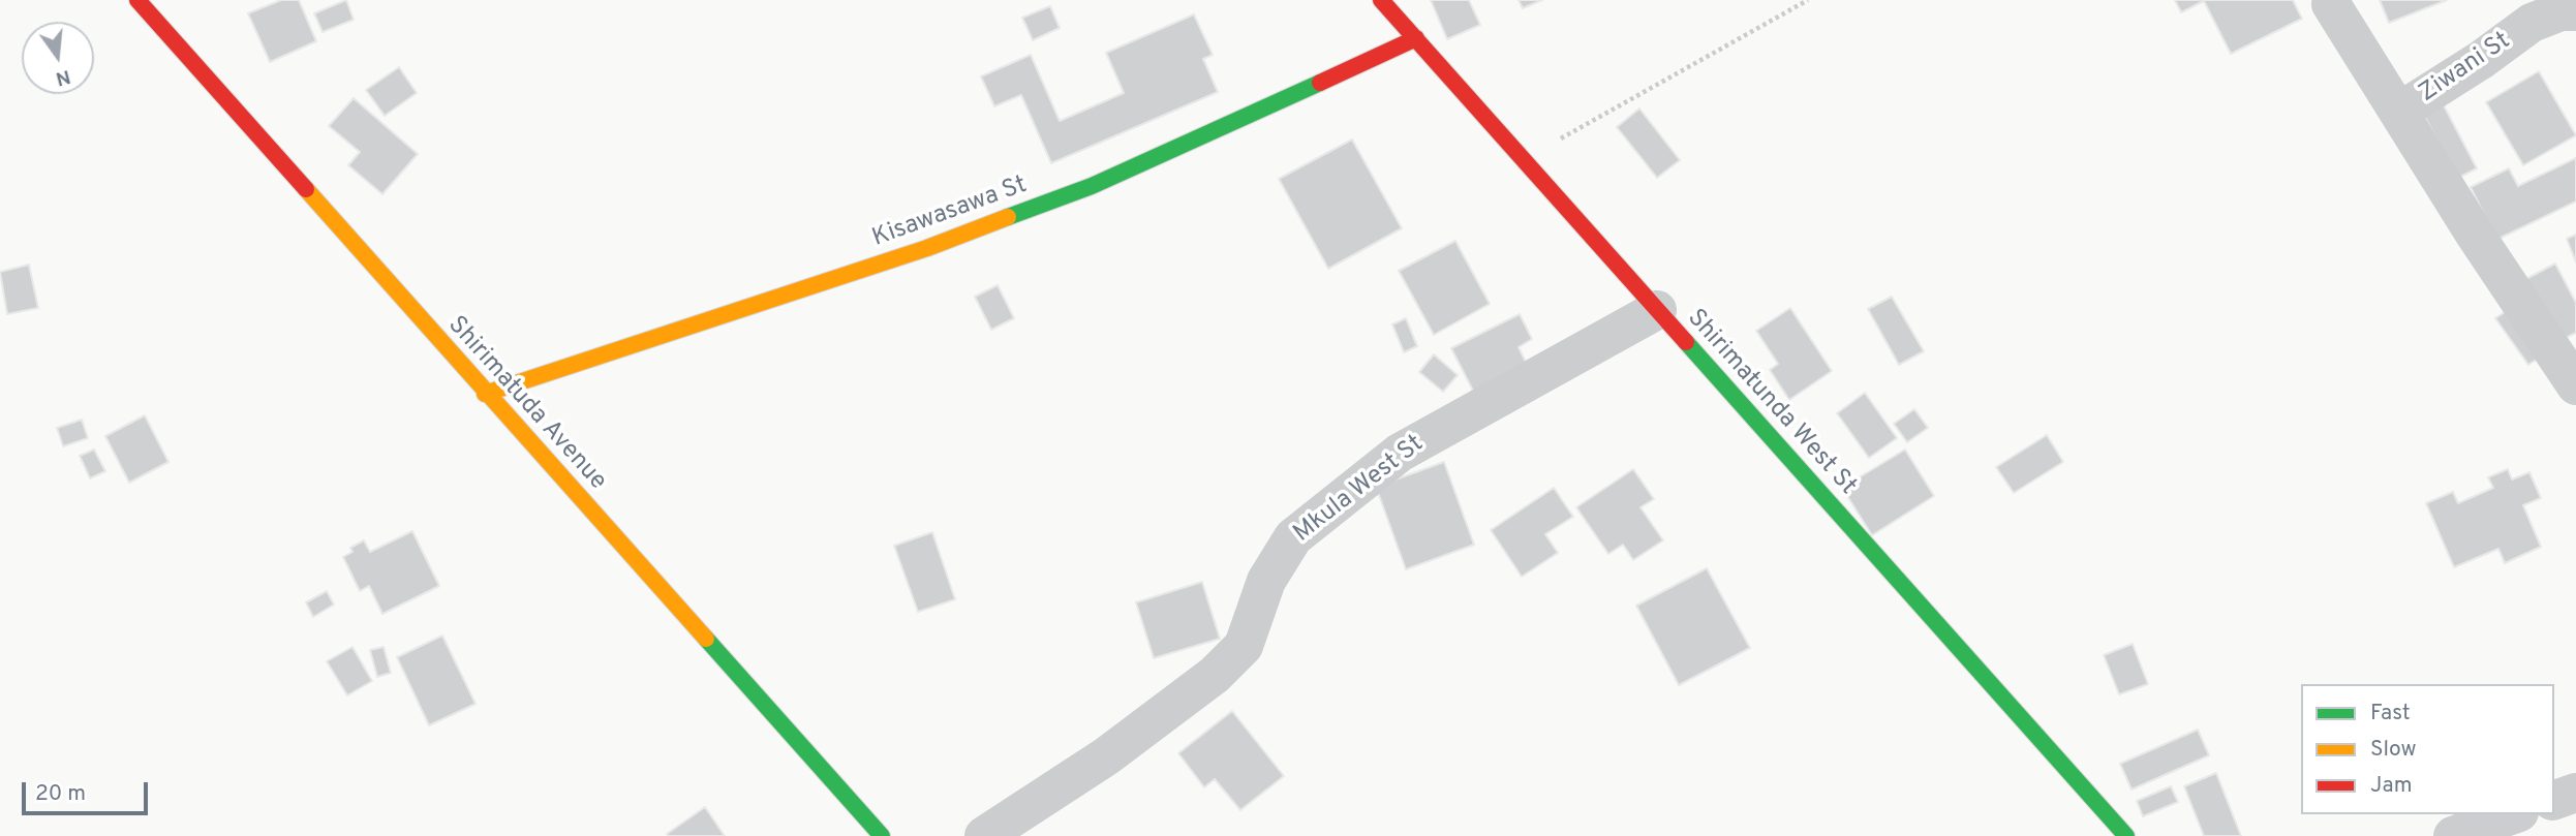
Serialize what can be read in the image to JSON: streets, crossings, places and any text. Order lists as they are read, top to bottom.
{
  "streets": {
    "street": [
      "Ziwani St",
      "Kisawasawa St",
      "Shirimatunda West St",
      "Shirimatuda Avenue",
      "Mkula West St"
    ]
  },
  "crossings": [
    ["Kisawasawa St", "Shirimatunda West St"],
    ["Kisawasawa St", "Shirimatuda Avenue"],
    ["Shirimatunda West St", "Mkula West St"]
  ],
  "legend": ["Fast", "Slow", "Jam"],
  "scale_bar": "20 m",
  "north": "bottom"
}
